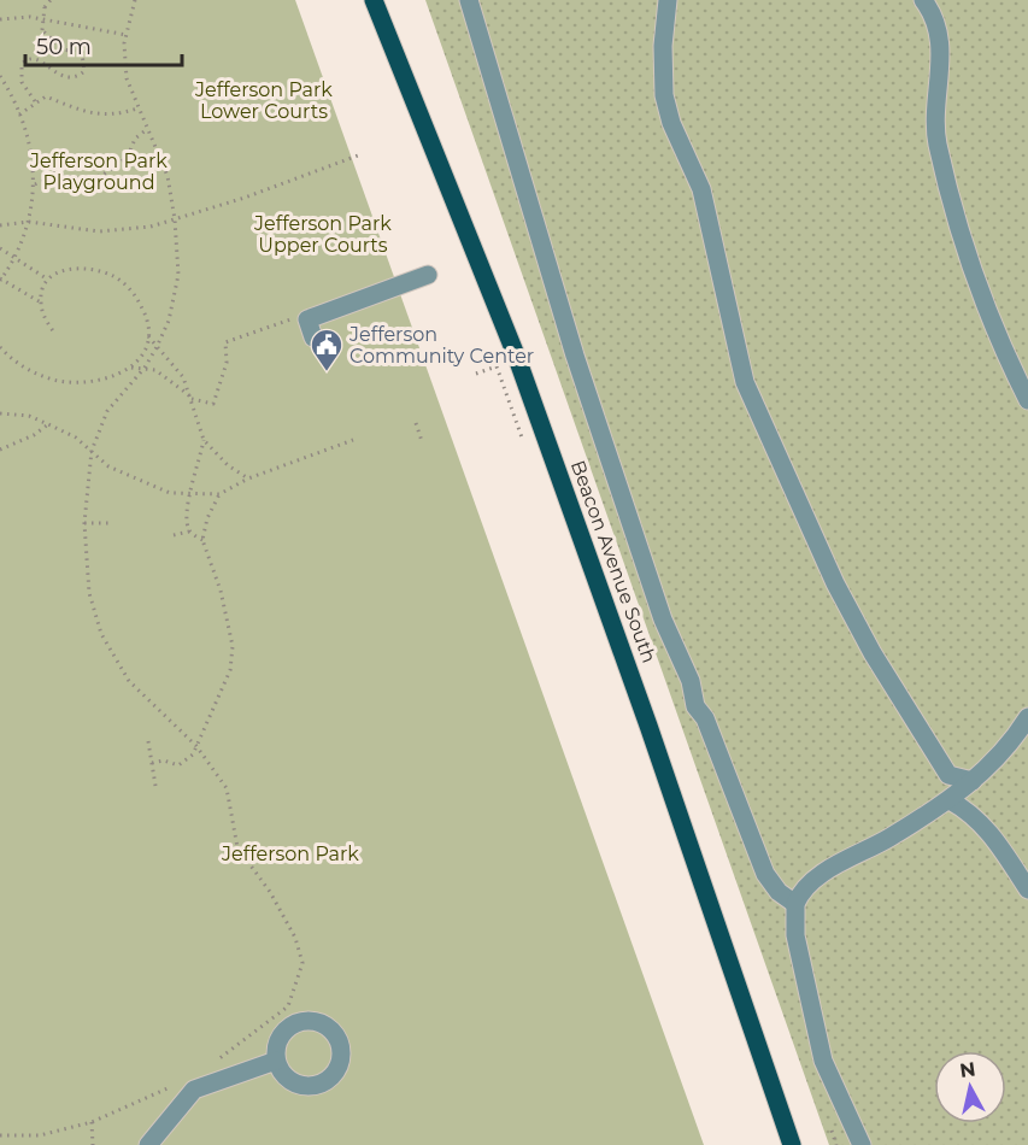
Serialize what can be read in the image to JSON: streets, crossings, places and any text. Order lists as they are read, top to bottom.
{
  "streets": {
    "main road": ["Beacon Avenue South"]
  },
  "parks": [
    "Jefferson Park Lower Courts",
    "Jefferson Park Playground",
    "Jefferson Park Upper Courts",
    "Jefferson Park"
  ],
  "places": {
    "public building": ["Jefferson Community Center"]
  },
  "scale_bar": "50 m",
  "north": "top"
}
